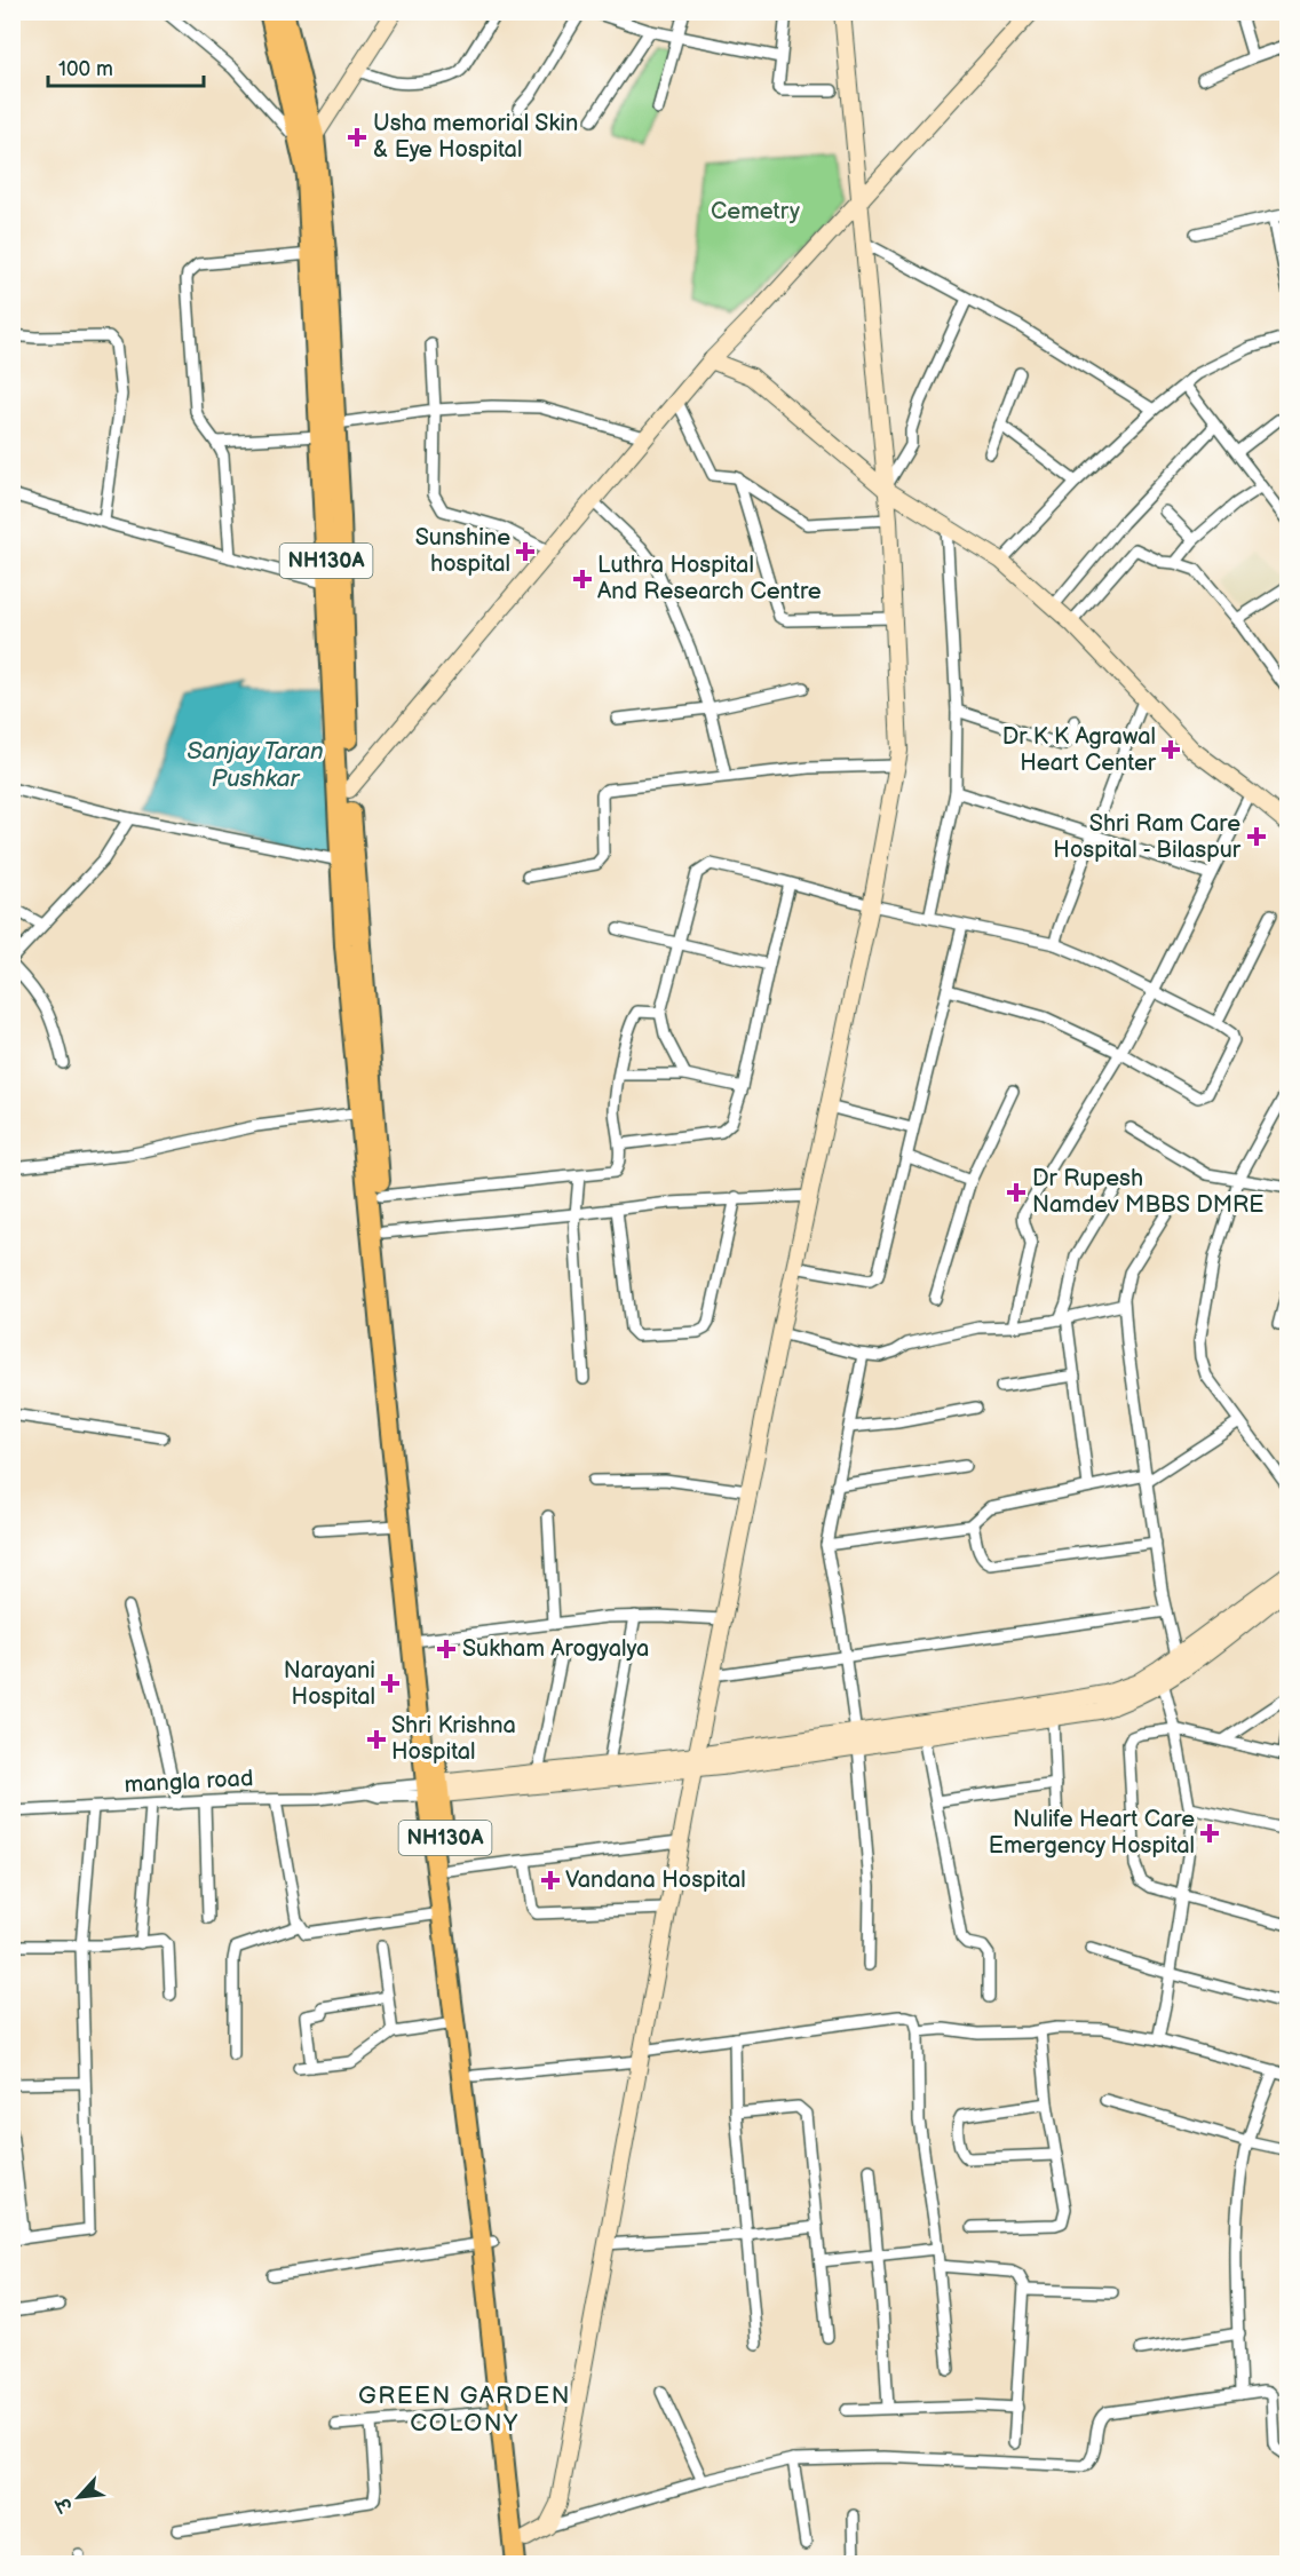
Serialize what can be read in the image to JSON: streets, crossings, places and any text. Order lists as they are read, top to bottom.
{
  "streets": {
    "highway": ["NH130A"],
    "street": ["mangla road"]
  },
  "crossings": [
    ["NH130A", "mangla road"]
  ],
  "districts": ["GREEN GARDEN COLONY"],
  "water": ["Sanjay Taran Pushkar"],
  "parks": ["Cemetry"],
  "places": {
    "health": [
      "Usha memorial Skin & Eye Hospital",
      "Sunshine hospital",
      "Luthra Hospital And Research Centre",
      "Dr K K Agrawal Heart Center",
      "Shri Ram Care Hospital - Bilaspur",
      "Dr Rupesh Namdev MBBS DMRE",
      "Sukham Arogyalya",
      "Narayani Hospital",
      "Shri Krishna Hospital",
      "Nulife Heart Care Emergency Hospital",
      "Vandana Hospital"
    ]
  },
  "scale_bar": "100 m",
  "north": "bottom left"
}
